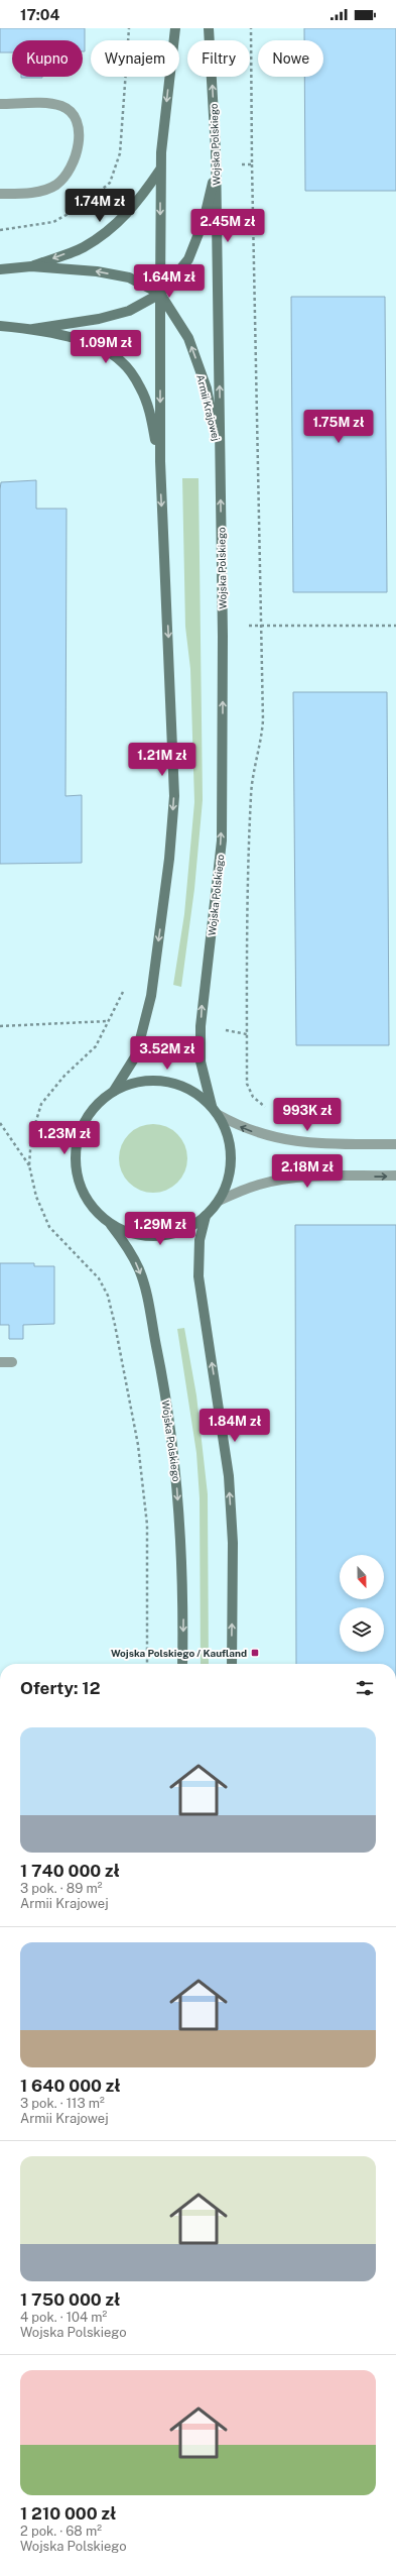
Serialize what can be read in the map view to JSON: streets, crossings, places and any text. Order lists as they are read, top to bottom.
{
  "streets": {
    "street": ["Wojska Polskiego", "Armii Krajowej"]
  },
  "crossings": [
    ["Wojska Polskiego", "Armii Krajowej"]
  ],
  "places": {
    "transit": ["Wojska Polskiego / Kaufland"]
  },
  "north": "bottom",
  "page": {
    "status": "17:04",
    "chip": [
      "Kupno",
      "Wynajem",
      "Filtry",
      "Nowe"
    ],
    "price": [
      "1.74M zł",
      "2.45M zł",
      "1.64M zł",
      "1.09M zł",
      "1.75M zł",
      "1.21M zł",
      "3.52M zł",
      "993K zł",
      "1.23M zł",
      "2.18M zł",
      "1.29M zł",
      "1.84M zł"
    ],
    "heading": "Oferty: 12",
    "list": [
      {
        "name": "1 740 000 zł",
        "note": "3 pok. · 89 m² · Armii Krajowej"
      },
      {
        "name": "1 640 000 zł",
        "note": "3 pok. · 113 m² · Armii Krajowej"
      },
      {
        "name": "1 750 000 zł",
        "note": "4 pok. · 104 m² · Wojska Polskiego"
      },
      {
        "name": "1 210 000 zł",
        "note": "2 pok. · 68 m² · Wojska Polskiego"
      }
    ]
  }
}
